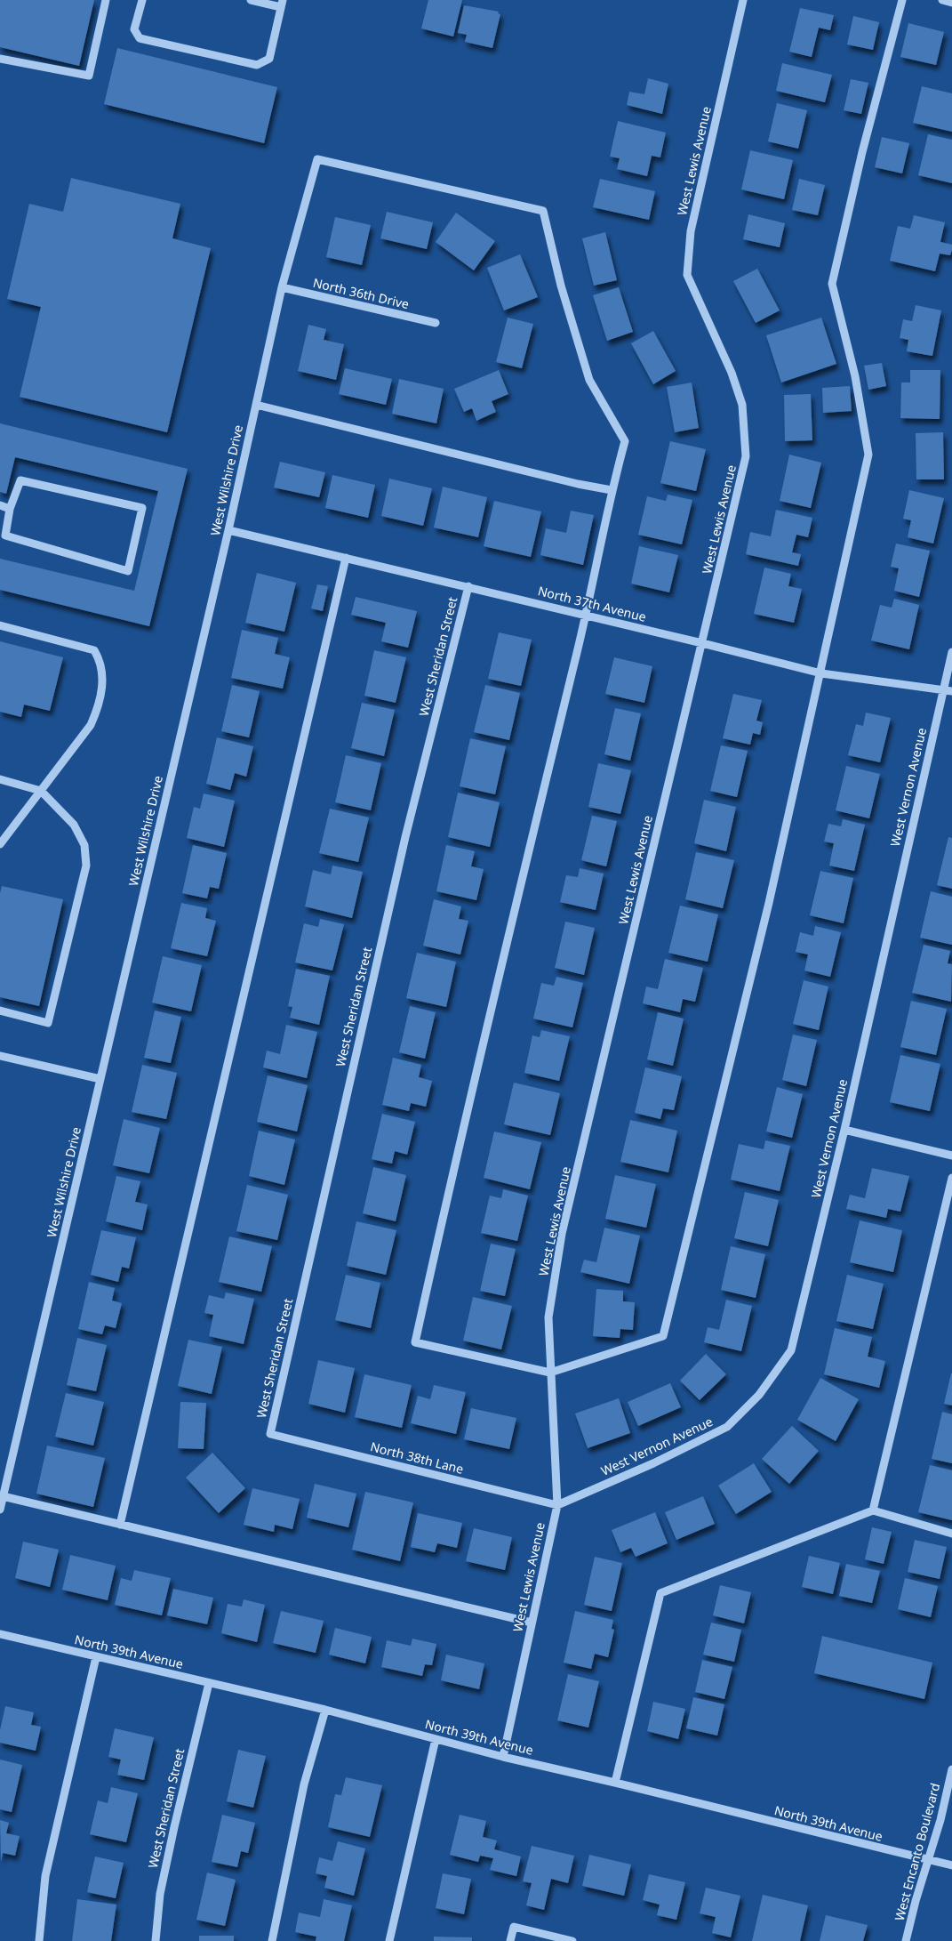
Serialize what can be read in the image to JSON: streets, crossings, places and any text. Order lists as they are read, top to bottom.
{
  "streets": {
    "street": [
      "West Lewis Avenue",
      "North 36th Drive",
      "West Wilshire Drive",
      "North 37th Avenue",
      "West Sheridan Street",
      "West Vernon Avenue",
      "North 38th Lane",
      "North 39th Avenue",
      "West Encanto Boulevard"
    ]
  },
  "crossings": [
    ["West Lewis Avenue", "North 37th Avenue"],
    ["West Lewis Avenue", "West Vernon Avenue"],
    ["West Lewis Avenue", "North 38th Lane"],
    ["West Lewis Avenue", "North 39th Avenue"],
    ["North 36th Drive", "West Wilshire Drive"],
    ["West Wilshire Drive", "North 37th Avenue"],
    ["North 37th Avenue", "West Sheridan Street"],
    ["North 37th Avenue", "West Vernon Avenue"],
    ["West Sheridan Street", "North 38th Lane"],
    ["West Sheridan Street", "North 39th Avenue"],
    ["West Vernon Avenue", "North 38th Lane"],
    ["North 39th Avenue", "West Encanto Boulevard"]
  ]
}
